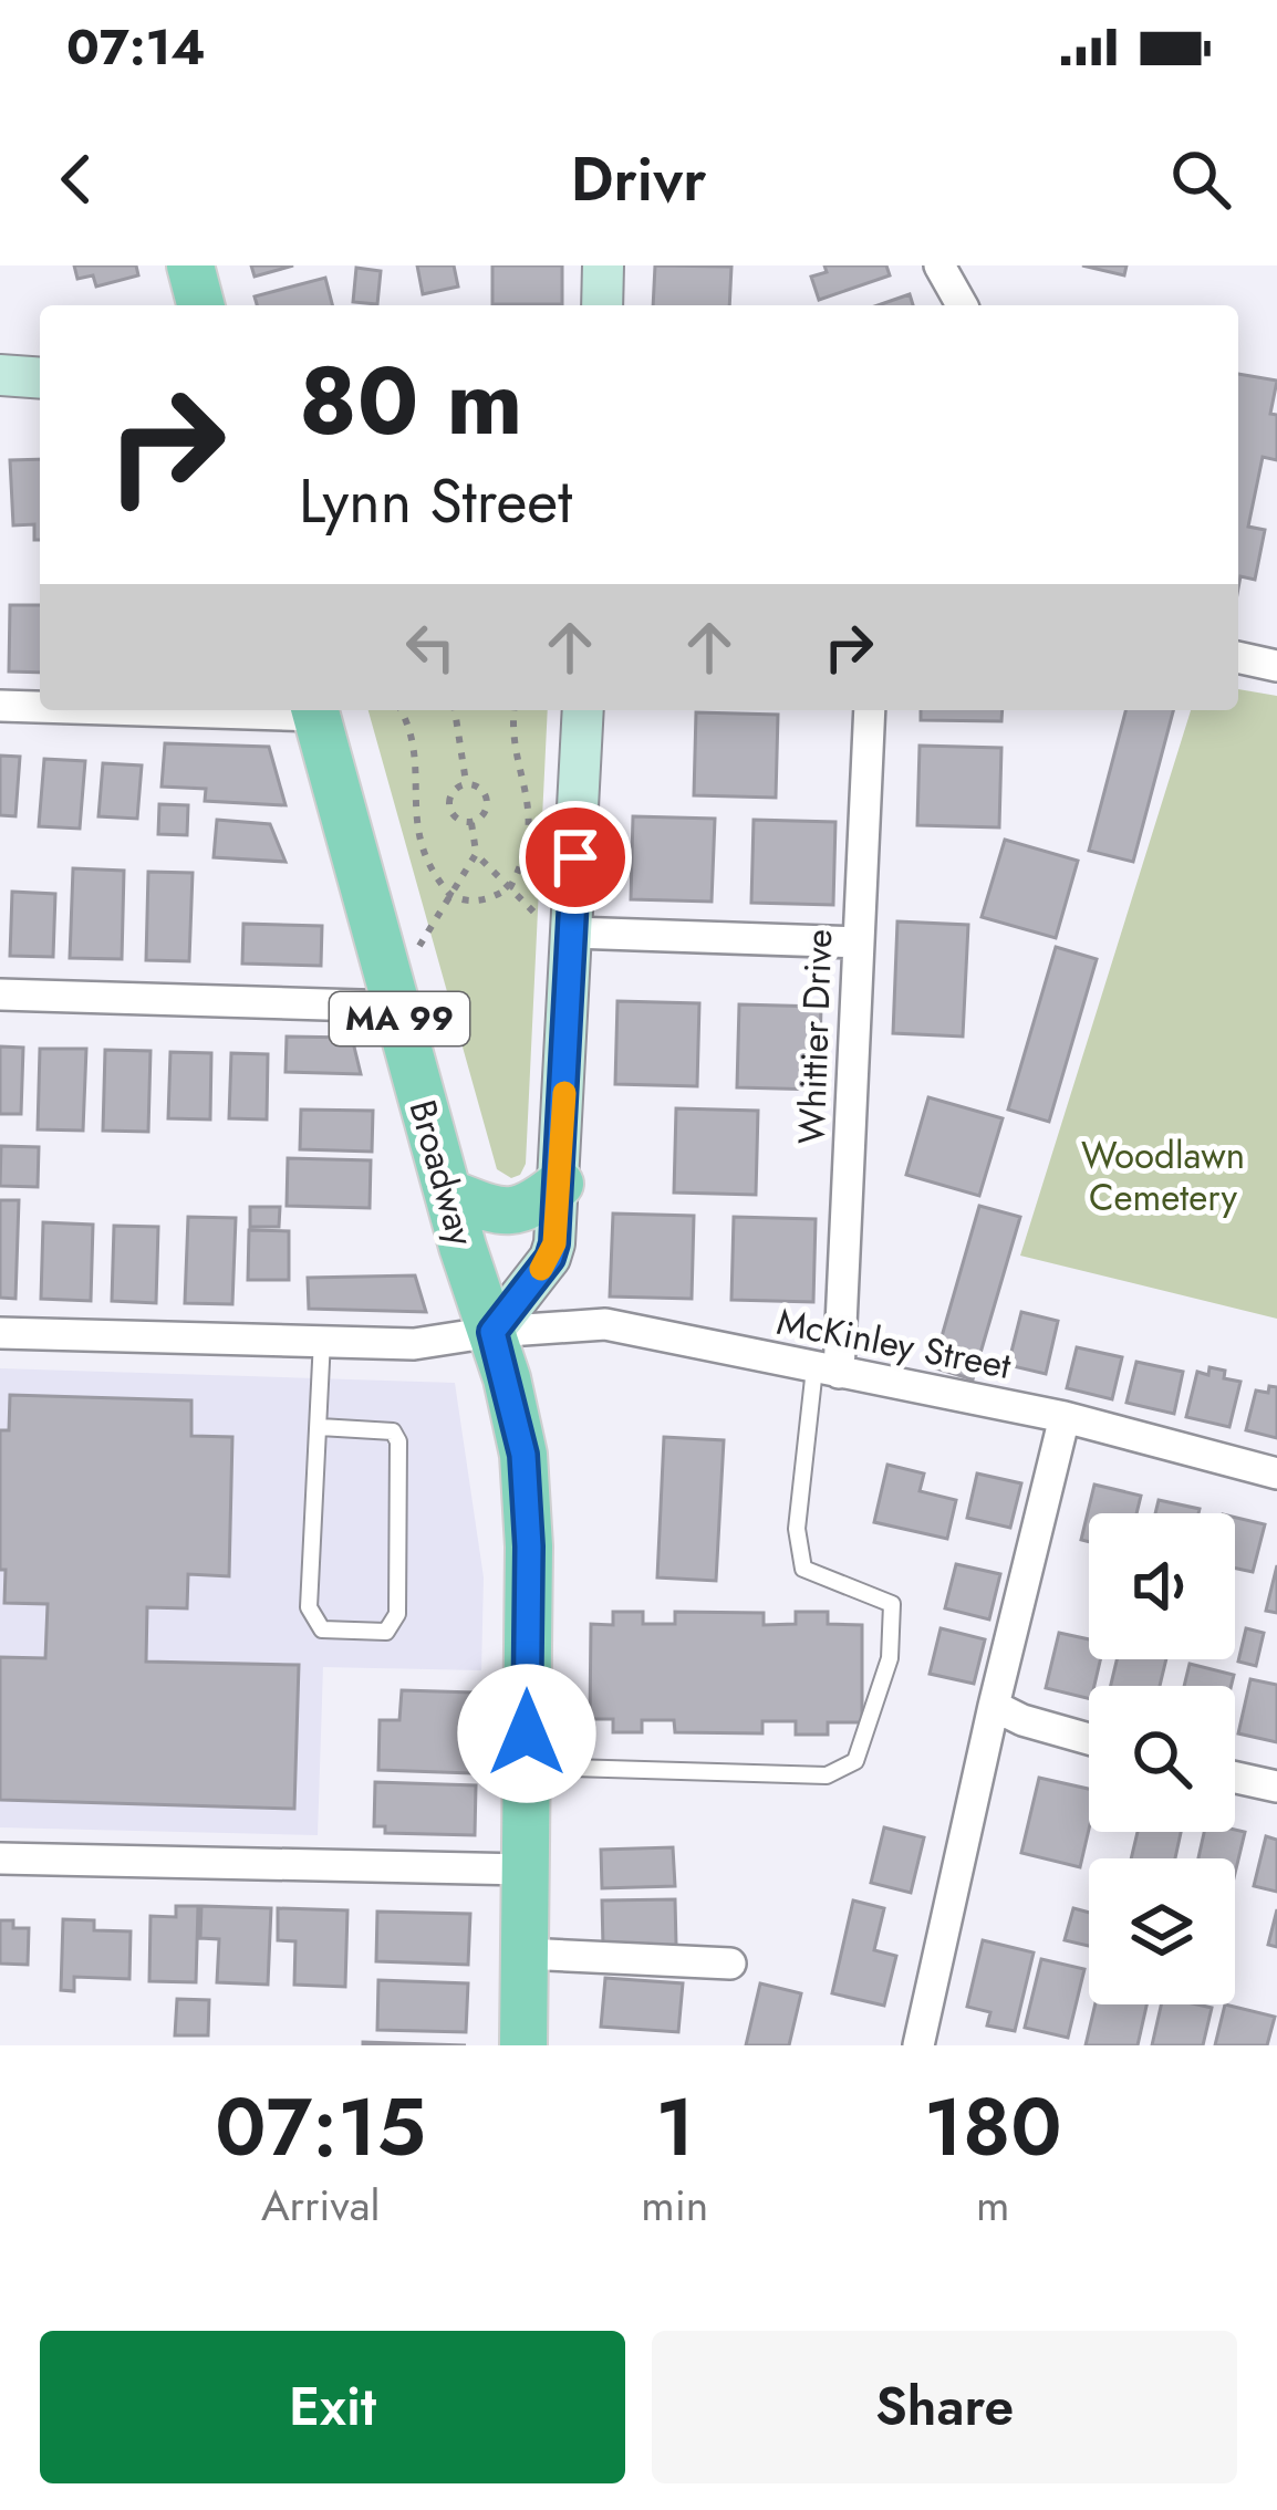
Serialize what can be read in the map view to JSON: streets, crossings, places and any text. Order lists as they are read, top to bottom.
{
  "streets": {
    "main road": ["MA 99", "Broadway"],
    "street": ["Whittier Drive", "McKinley Street"]
  },
  "crossings": [
    ["Whittier Drive", "McKinley Street"],
    ["Broadway", "McKinley Street"]
  ],
  "parks": ["Woodlawn Cemetery"],
  "page": {
    "status": "07:14",
    "header": "Drivr",
    "turn": ["80 m", "Lynn Street"],
    "eta": [
      "07:15",
      "Arrival",
      "1",
      "min",
      "180",
      "m"
    ],
    "buttons": ["Exit", "Share"]
  }
}
